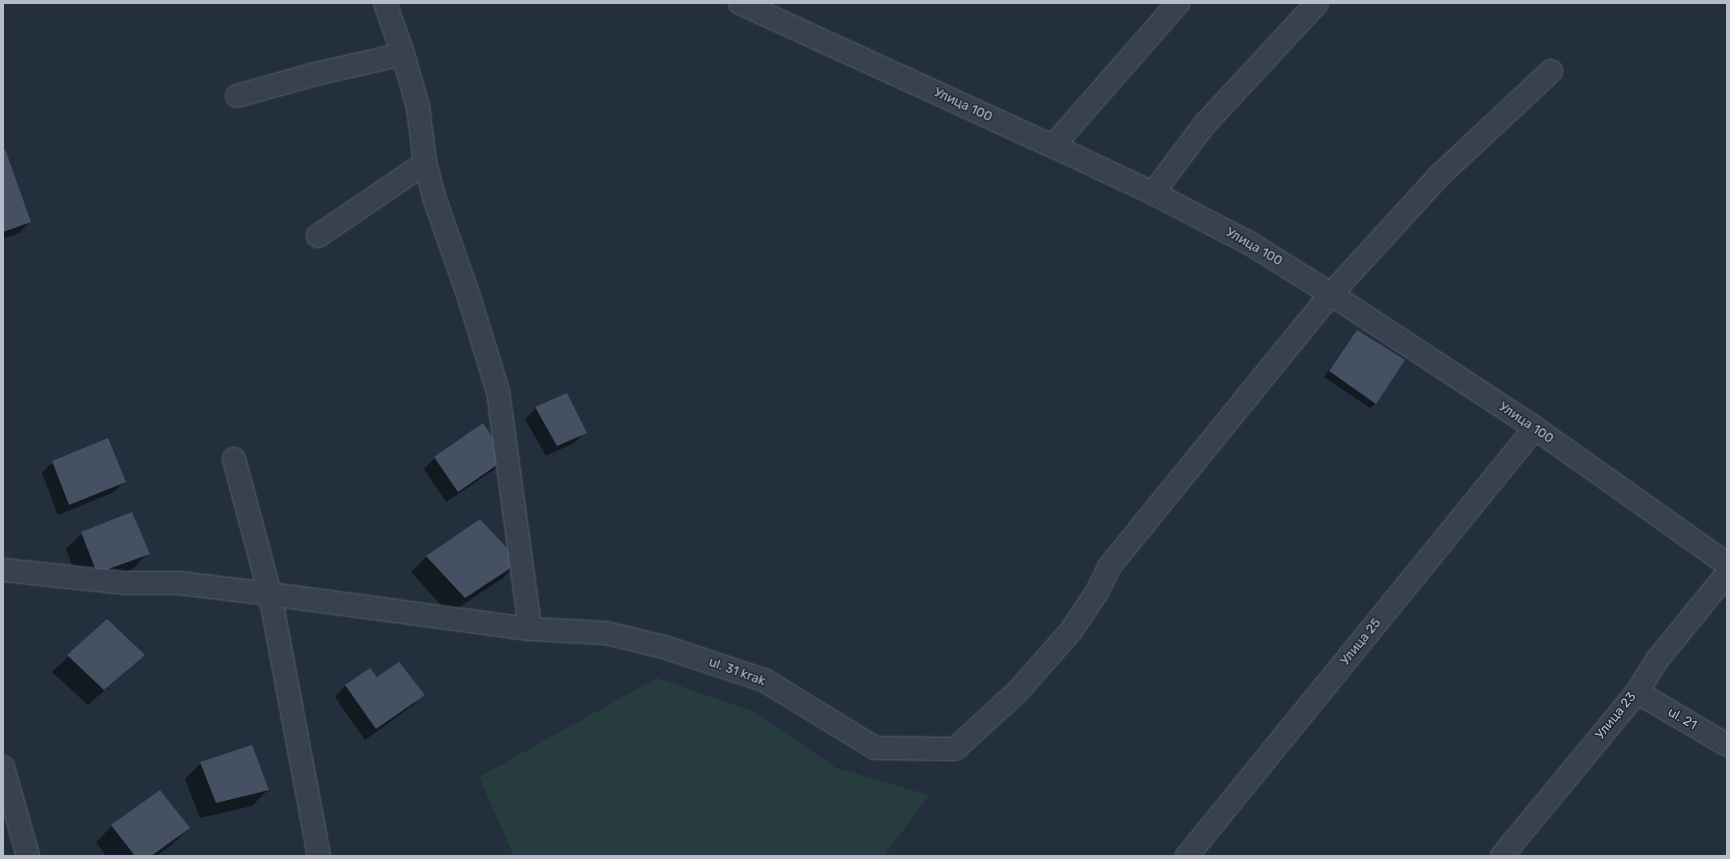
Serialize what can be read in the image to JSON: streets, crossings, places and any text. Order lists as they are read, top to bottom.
{
  "streets": {
    "street": [
      "Улица 100",
      "Улица 25",
      "ul. 31 krak",
      "Улица 23",
      "ul. 21"
    ]
  },
  "crossings": [
    ["Улица 100", "Улица 25"],
    ["Улица 100", "ul. 31 krak"],
    ["Улица 23", "ul. 21"]
  ]
}
